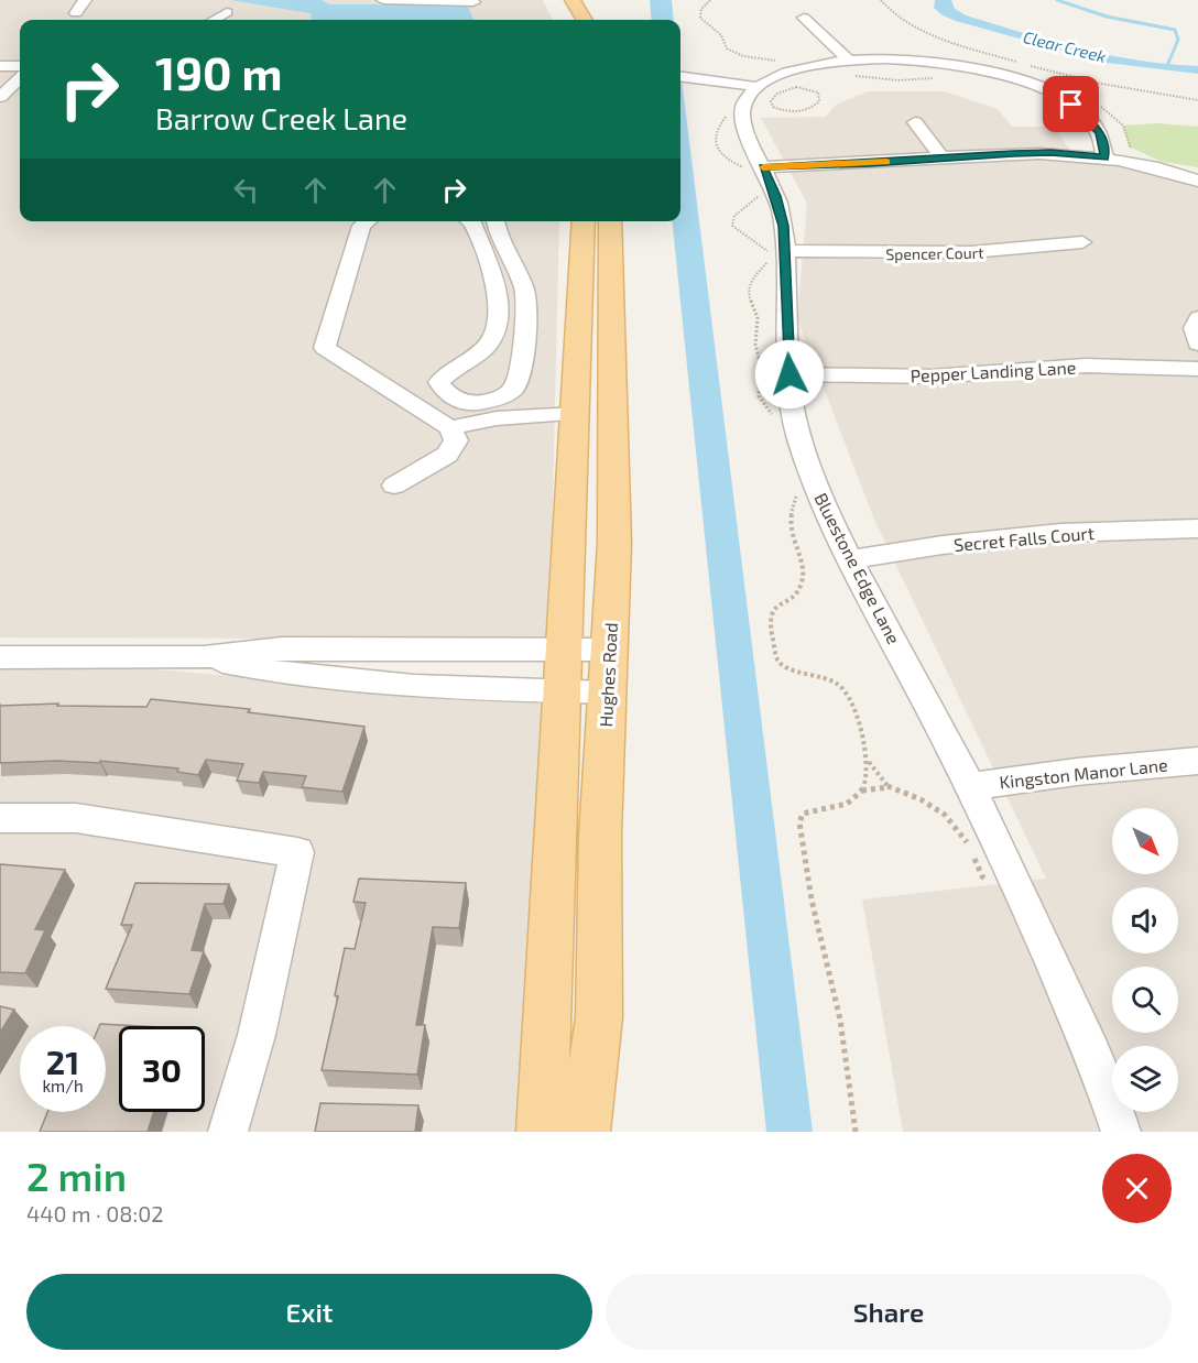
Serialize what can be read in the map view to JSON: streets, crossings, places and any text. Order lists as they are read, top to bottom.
{
  "streets": {
    "main road": ["Hughes Road"],
    "street": [
      "Spencer Court",
      "Pepper Landing Lane",
      "Secret Falls Court",
      "Bluestone Edge Lane",
      "Kingston Manor Lane"
    ]
  },
  "crossings": [
    ["Spencer Court", "Bluestone Edge Lane"],
    ["Pepper Landing Lane", "Bluestone Edge Lane"],
    ["Secret Falls Court", "Bluestone Edge Lane"],
    ["Bluestone Edge Lane", "Kingston Manor Lane"]
  ],
  "water": ["Clear Creek"],
  "north": "bottom right",
  "page": {
    "turn": ["190 m", "Barrow Creek Lane"],
    "speed": "21 km/h",
    "limit": "30",
    "heading": ["2 min", "440 m · 08:02"],
    "buttons": ["Exit", "Share"]
  }
}
